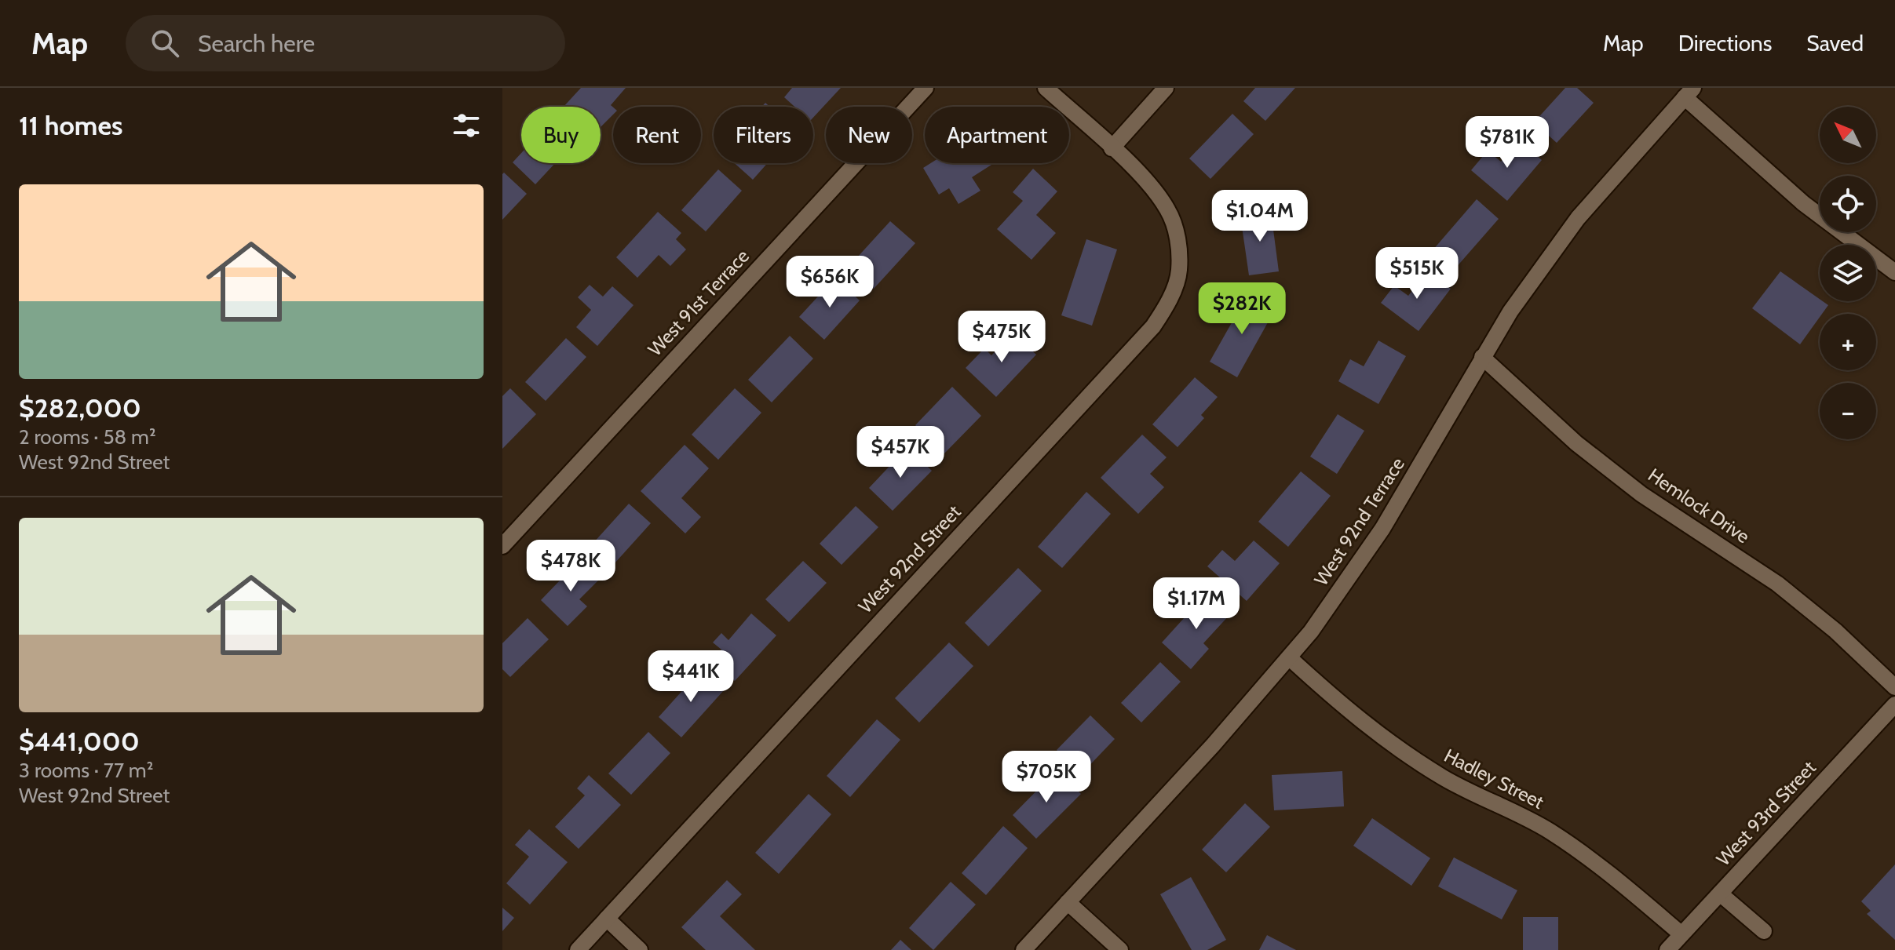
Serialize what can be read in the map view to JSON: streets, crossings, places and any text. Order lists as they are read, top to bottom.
{
  "streets": {
    "street": [
      "West 91st Terrace",
      "Hemlock Drive",
      "West 92nd Terrace",
      "West 92nd Street",
      "Hadley Street",
      "West 93rd Street"
    ]
  },
  "crossings": [
    ["Hemlock Drive", "West 92nd Terrace"],
    ["West 92nd Terrace", "Hadley Street"],
    ["Hadley Street", "West 93rd Street"]
  ],
  "north": "top left",
  "page": {
    "header": "Map",
    "search": "Search here",
    "nav": ["Map", "Directions", "Saved"],
    "heading": "11 homes",
    "map_buttons": ["+", "−"],
    "chip": [
      "Buy",
      "Rent",
      "Filters",
      "New",
      "Apartment"
    ],
    "price": [
      "$781K",
      "$1.04M",
      "$515K",
      "$656K",
      "$282K",
      "$475K",
      "$457K",
      "$478K",
      "$1.17M",
      "$441K",
      "$705K"
    ],
    "list": [
      {
        "name": "$282,000",
        "note": "2 rooms · 58 m² · West 92nd Street"
      },
      {
        "name": "$441,000",
        "note": "3 rooms · 77 m² · West 92nd Street"
      }
    ]
  }
}
